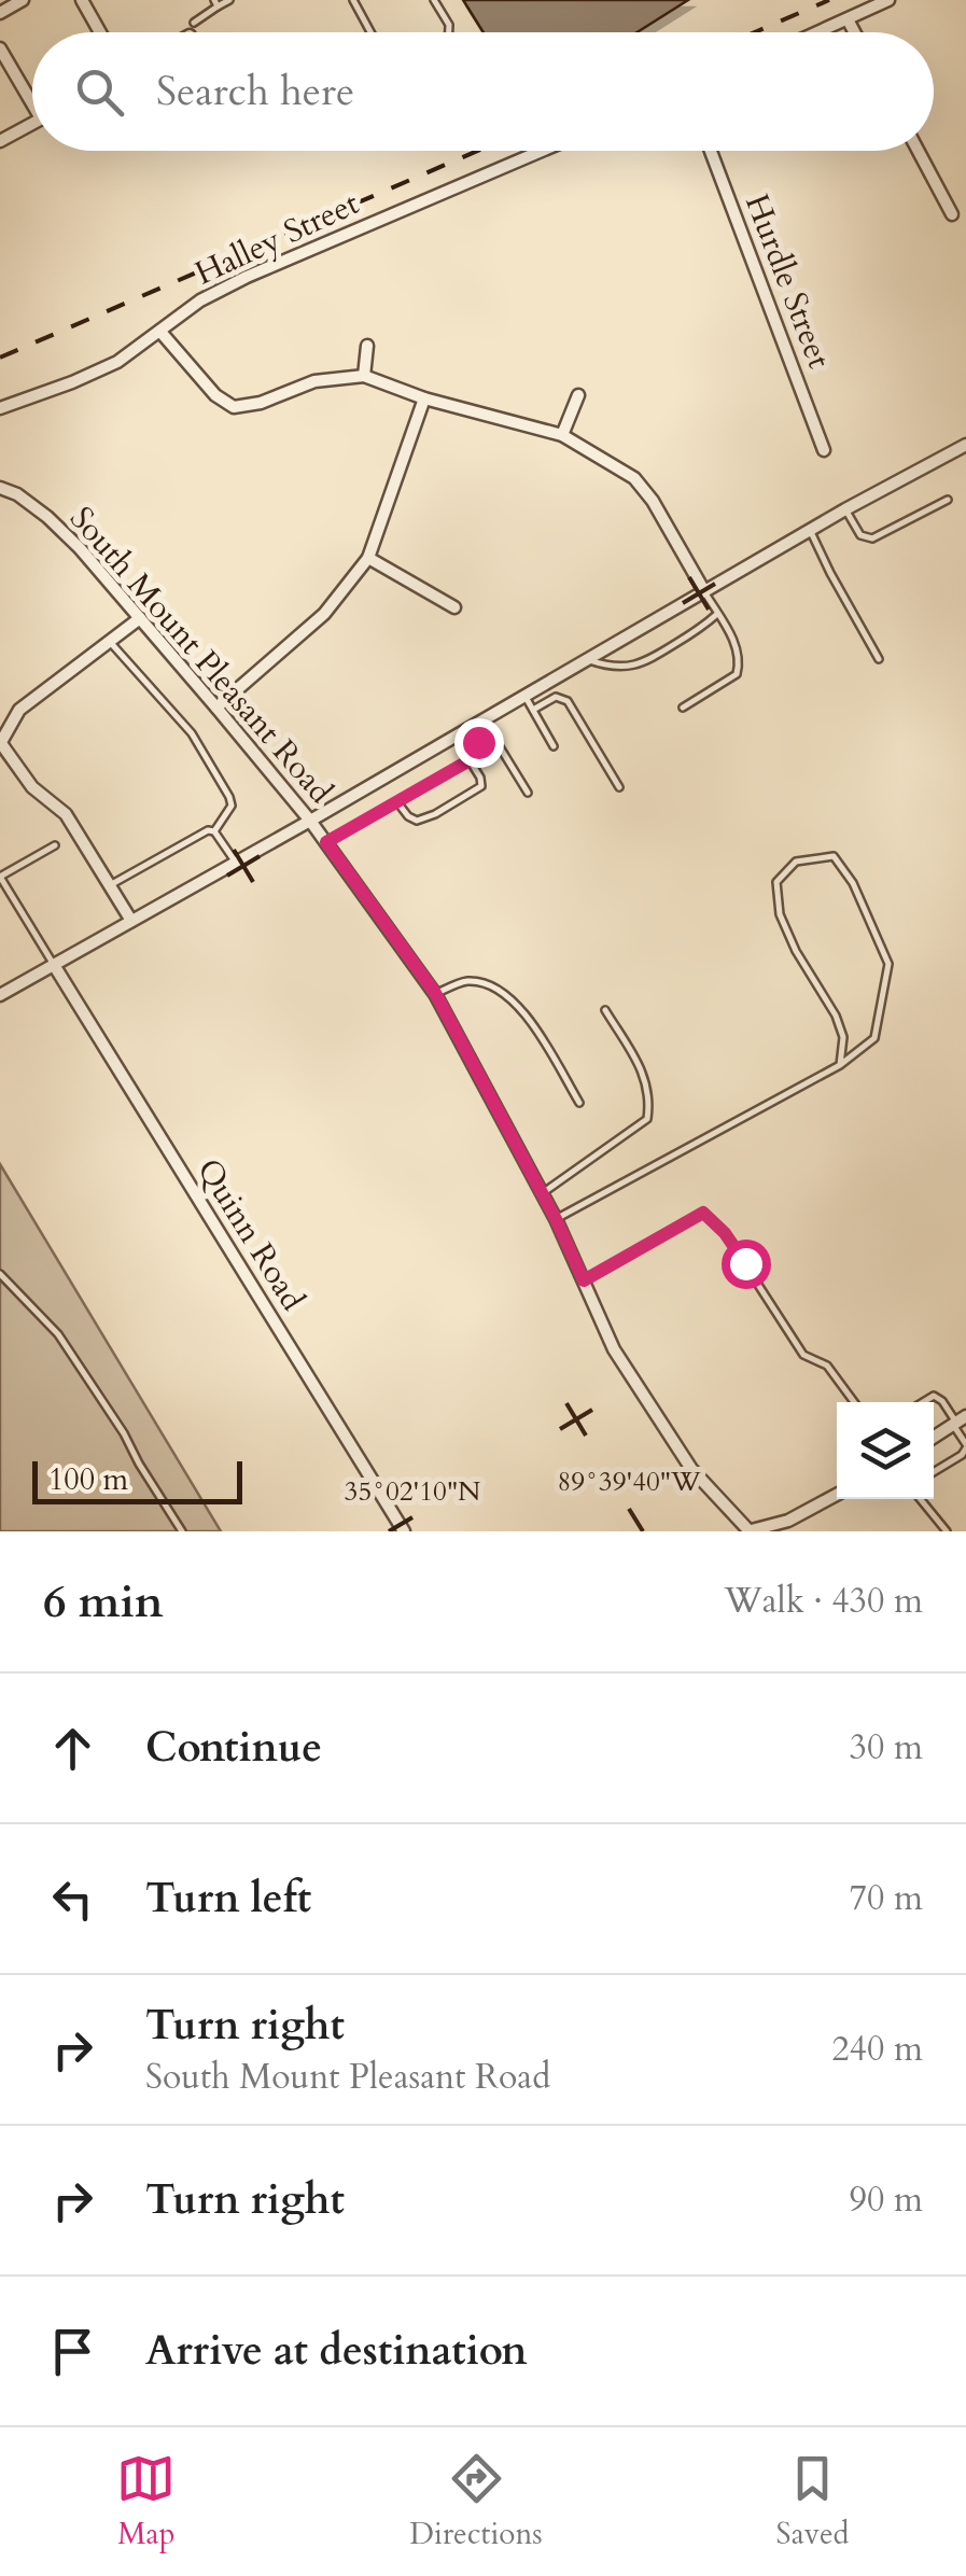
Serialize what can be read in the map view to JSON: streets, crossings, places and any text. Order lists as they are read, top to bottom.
{
  "streets": {
    "street": [
      "Halley Street",
      "Hurdle Street",
      "South Mount Pleasant Road",
      "Quinn Road"
    ]
  },
  "scale_bar": "100 m",
  "page": {
    "search": "Search here",
    "scale": "100 m",
    "heading": ["6 min", "Walk · 430 m"],
    "list": [
      ["Continue", "30 m"],
      ["Turn left", "70 m"],
      ["Turn right", "South Mount Pleasant Road", "240 m"],
      ["Turn right", "90 m"],
      "Arrive at destination"
    ],
    "nav": ["Map", "Directions", "Saved"]
  },
  "coordinates": ["89°39'40\"W", "35°02'10\"N"]
}
